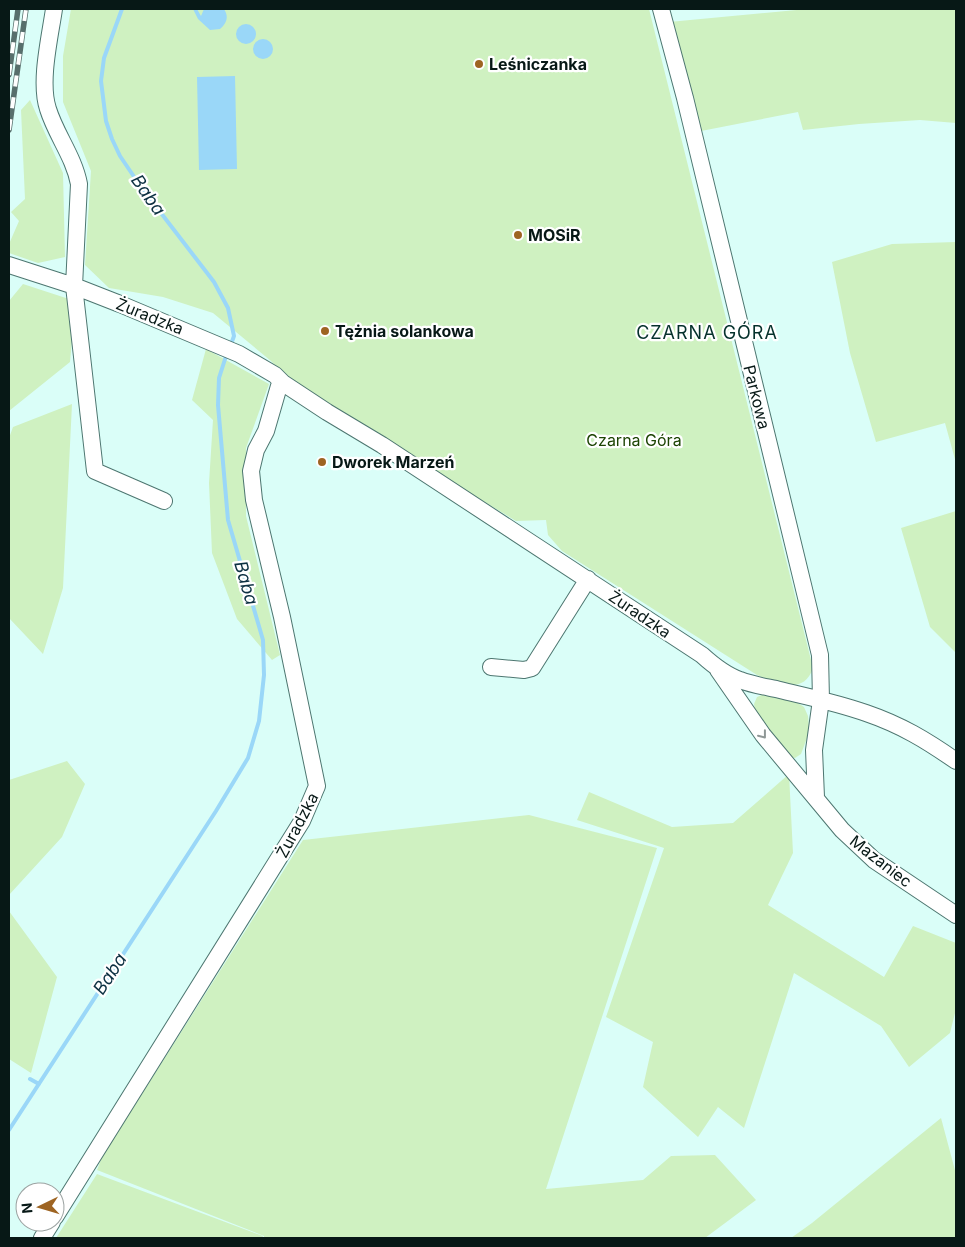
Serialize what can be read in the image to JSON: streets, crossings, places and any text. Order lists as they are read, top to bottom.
{
  "streets": {
    "street": ["Żuradzka", "Parkowa", "Mazaniec"]
  },
  "crossings": [
    ["Żuradzka", "Mazaniec"],
    ["Parkowa", "Mazaniec"]
  ],
  "districts": ["CZARNA GÓRA"],
  "water": ["Baba"],
  "parks": ["Czarna Góra"],
  "places": [
    "Leśniczanka",
    "MOSiR",
    "Tężnia solankowa",
    "Dworek Marzeń"
  ],
  "north": "left"
}
